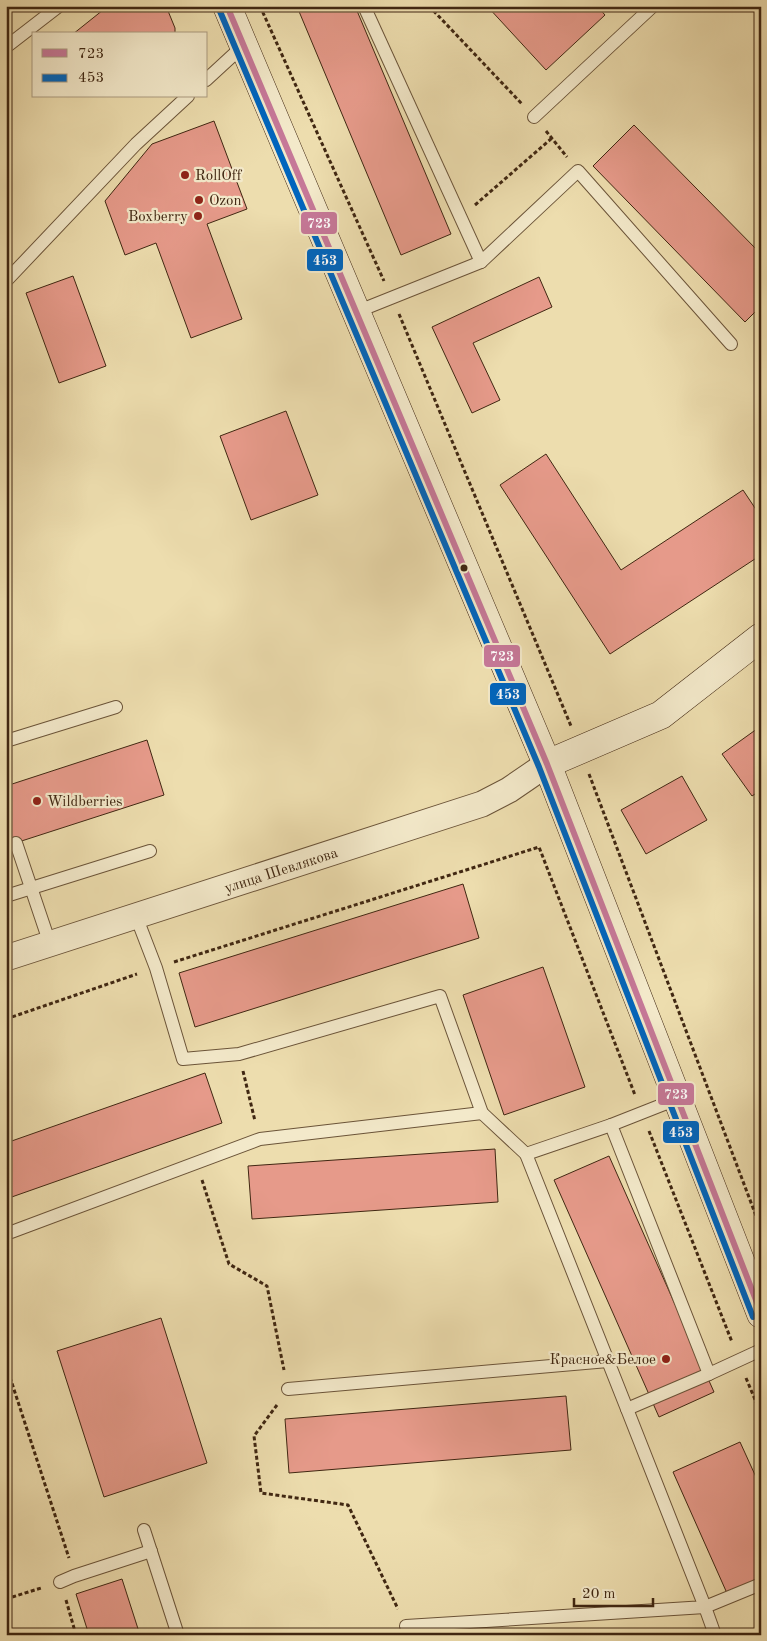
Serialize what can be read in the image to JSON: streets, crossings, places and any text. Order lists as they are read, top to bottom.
{
  "streets": {
    "street": ["улица Шевлякова"]
  },
  "places": [
    "RollOff",
    "Ozon",
    "Boxberry",
    "Wildberries",
    "Красное&Белое"
  ],
  "lines": ["transit line 723", "transit line 453"],
  "legend": ["723", "453"],
  "scale_bar": "20 m"
}
